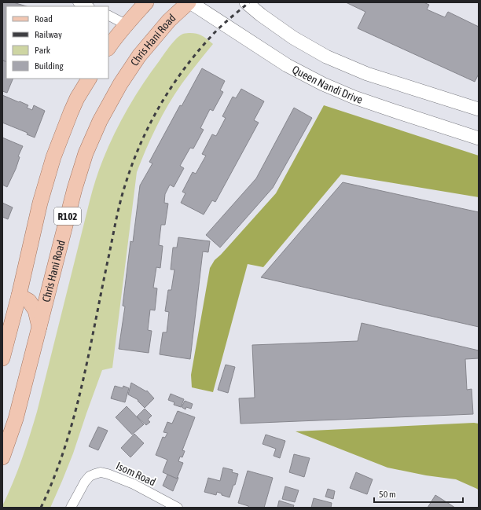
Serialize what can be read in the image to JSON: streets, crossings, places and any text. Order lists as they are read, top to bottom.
{
  "streets": {
    "main road": ["Chris Hani Road", "Queen Nandi Drive", "R102"],
    "street": ["Isom Road"]
  },
  "crossings": [
    ["Chris Hani Road", "Queen Nandi Drive"]
  ],
  "legend": [
    "Road",
    "Railway",
    "Park",
    "Building"
  ],
  "scale_bar": "50 m"
}
